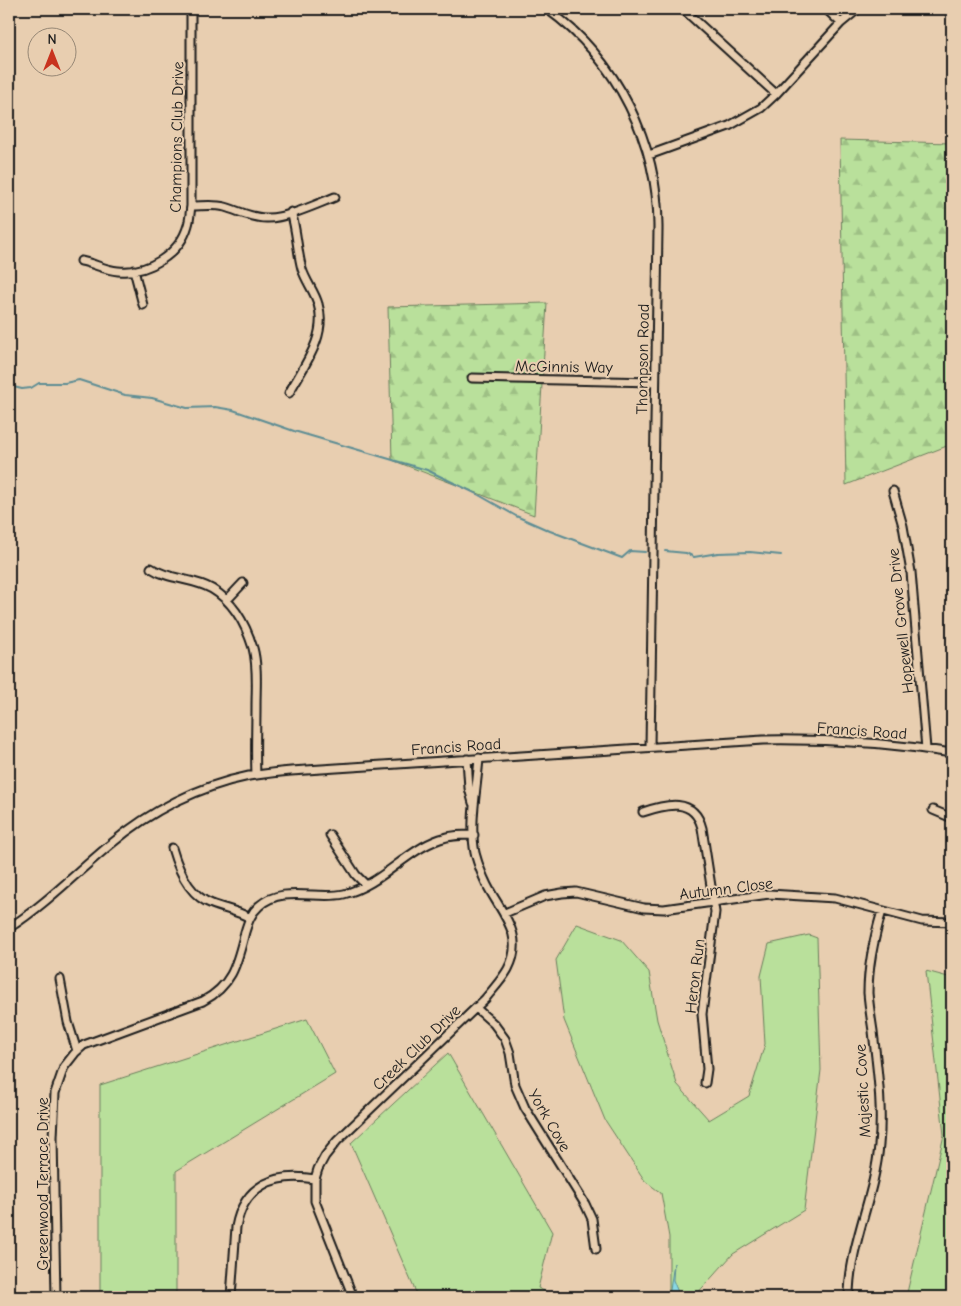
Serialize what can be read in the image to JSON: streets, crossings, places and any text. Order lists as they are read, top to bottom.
{
  "streets": {
    "street": [
      "Champions Club Drive",
      "Thompson Road",
      "McGinnis Way",
      "Hopewell Grove Drive",
      "Francis Road",
      "Autumn Close",
      "Heron Run",
      "Creek Club Drive",
      "Majestic Cove",
      "York Cove",
      "Greenwood Terrace Drive"
    ]
  },
  "crossings": [
    ["Thompson Road", "McGinnis Way"],
    ["Thompson Road", "Francis Road"],
    ["Hopewell Grove Drive", "Francis Road"],
    ["Francis Road", "Creek Club Drive"],
    ["Autumn Close", "Heron Run"],
    ["Autumn Close", "Creek Club Drive"],
    ["Autumn Close", "Majestic Cove"],
    ["Creek Club Drive", "York Cove"],
    ["Creek Club Drive", "Greenwood Terrace Drive"]
  ],
  "north": "top"
}
